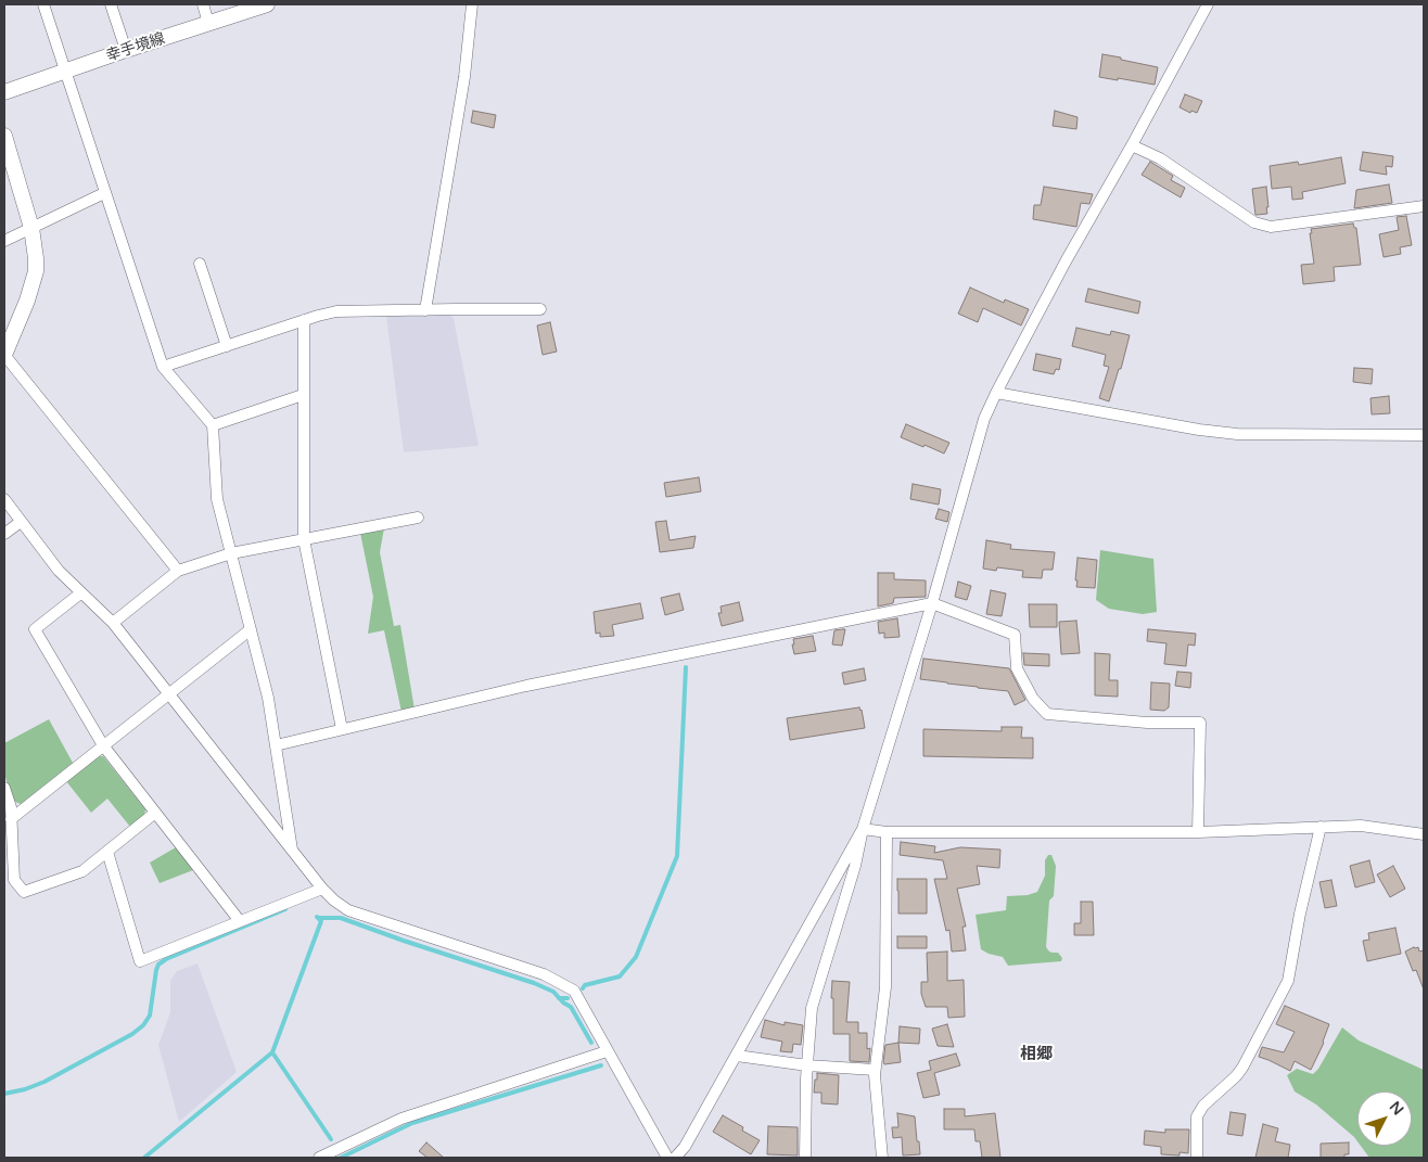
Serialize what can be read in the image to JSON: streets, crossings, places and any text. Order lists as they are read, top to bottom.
{
  "streets": {
    "main road": ["幸手境線"]
  },
  "districts": ["相郷"],
  "north": "top right"
}
